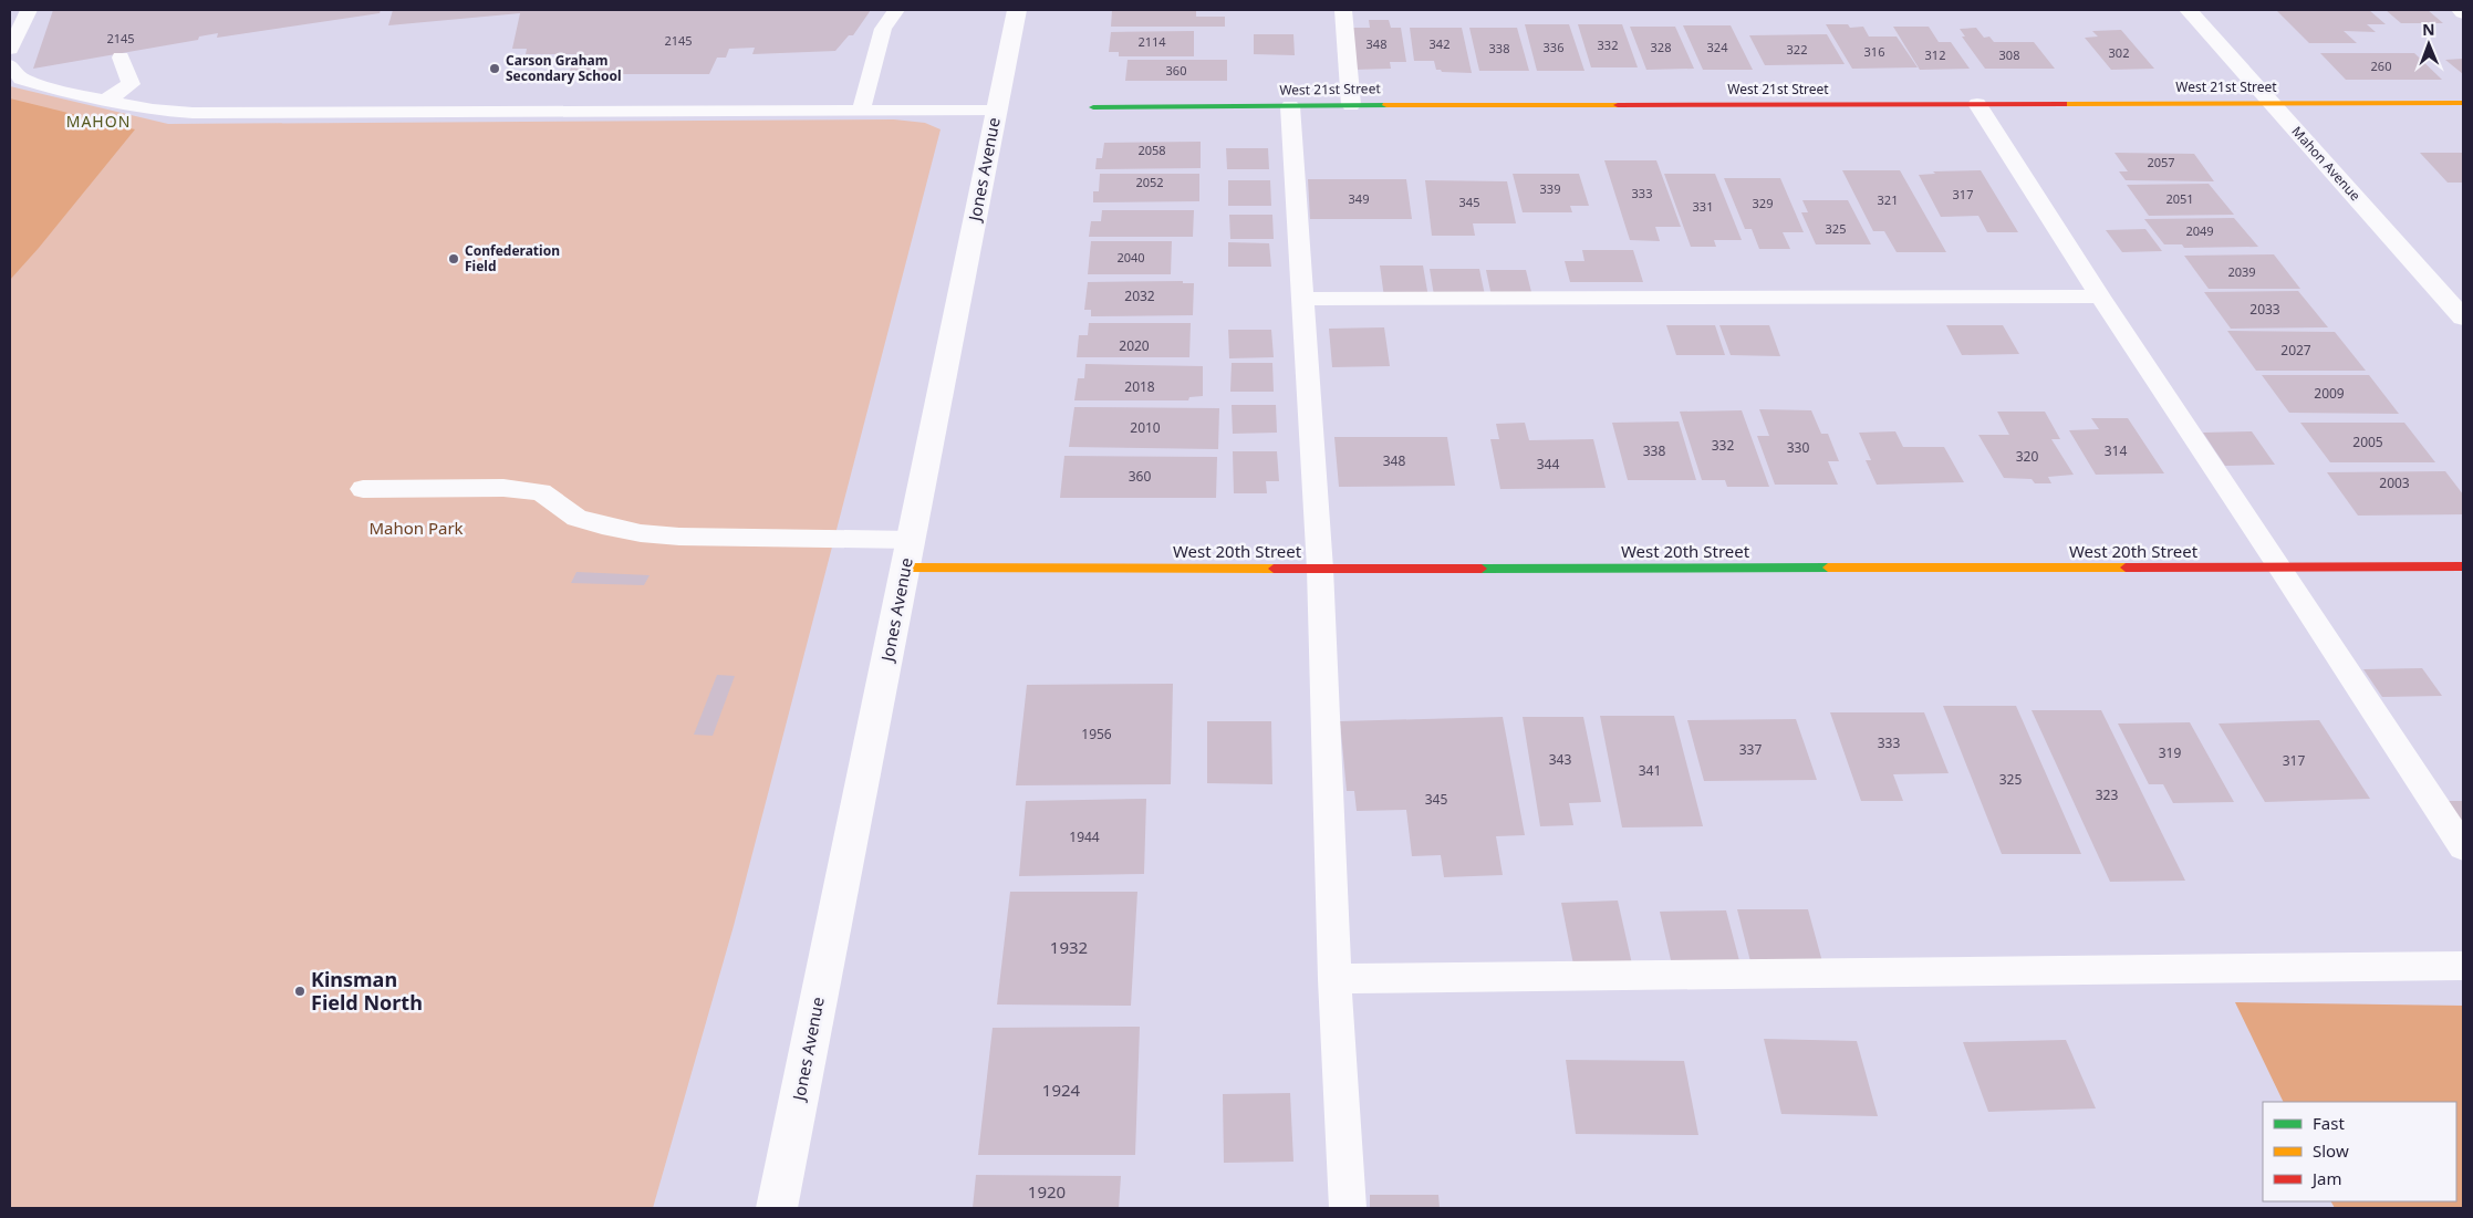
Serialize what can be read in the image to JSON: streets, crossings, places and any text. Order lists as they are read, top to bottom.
{
  "streets": {
    "street": [
      "West 21st Street",
      "Mahon Avenue",
      "Jones Avenue",
      "West 20th Street"
    ]
  },
  "crossings": [
    ["West 21st Street", "Mahon Avenue"],
    ["Jones Avenue", "West 20th Street"]
  ],
  "districts": ["MAHON"],
  "parks": ["Mahon Park"],
  "places": ["Carson Graham Secondary School", "Confederation Field", "Kinsman Field North"],
  "house_numbers": [
    "2145",
    "2145",
    "2114",
    "348",
    "342",
    "332",
    "336",
    "328",
    "324",
    "338",
    "322",
    "316",
    "302",
    "312",
    "308",
    "260",
    "360",
    "2058",
    "2057",
    "2052",
    "339",
    "333",
    "317",
    "349",
    "2051",
    "321",
    "345",
    "329",
    "331",
    "325",
    "2049",
    "2040",
    "2039",
    "2032",
    "2033",
    "2020",
    "2027",
    "2018",
    "2009",
    "2010",
    "2005",
    "332",
    "330",
    "338",
    "314",
    "320",
    "348",
    "344",
    "360",
    "2003",
    "1956",
    "333",
    "337",
    "319",
    "343",
    "317",
    "341",
    "325",
    "323",
    "345",
    "1944",
    "1932",
    "1924",
    "1920"
  ],
  "legend": ["Fast", "Slow", "Jam"],
  "north": "top"
}
